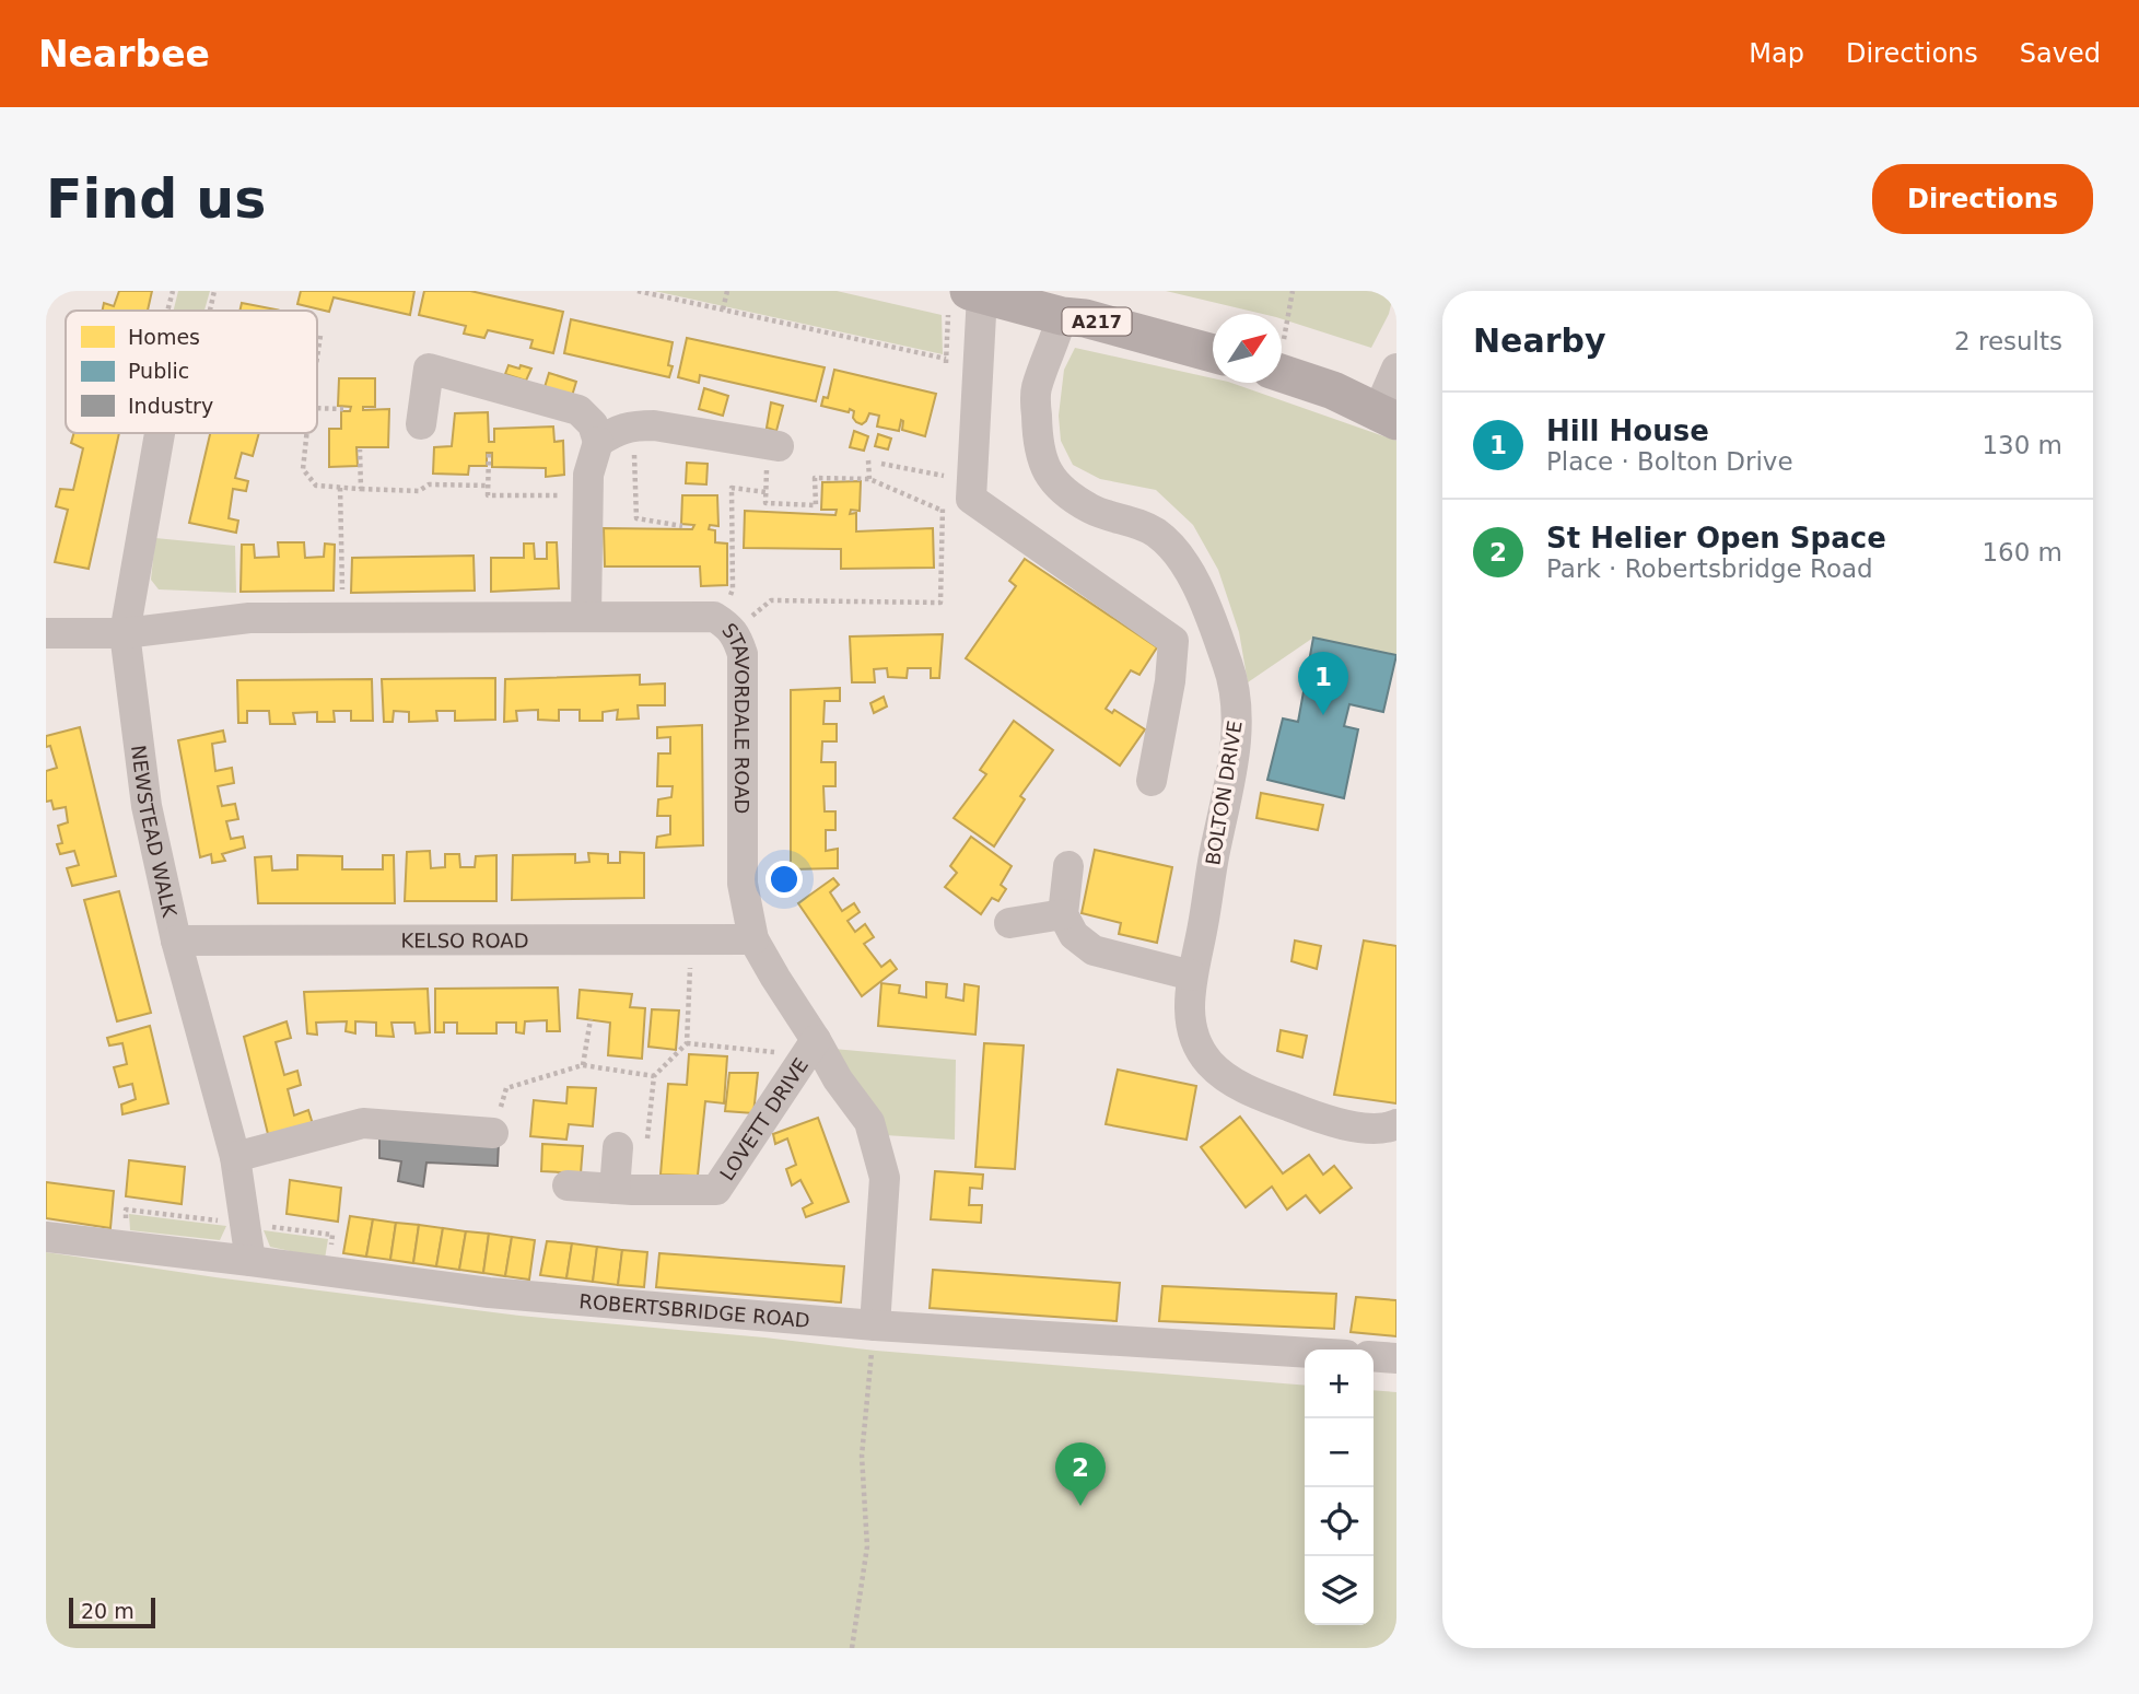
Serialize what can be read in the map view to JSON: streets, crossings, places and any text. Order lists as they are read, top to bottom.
{
  "streets": {
    "main road": ["A217"],
    "street": [
      "STAVORDALE ROAD",
      "BOLTON DRIVE",
      "NEWSTEAD WALK",
      "KELSO ROAD",
      "LOVETT DRIVE",
      "ROBERTSBRIDGE ROAD"
    ]
  },
  "crossings": [
    ["A217", "BOLTON DRIVE"],
    ["STAVORDALE ROAD", "NEWSTEAD WALK"],
    ["STAVORDALE ROAD", "KELSO ROAD"],
    ["STAVORDALE ROAD", "LOVETT DRIVE"],
    ["STAVORDALE ROAD", "ROBERTSBRIDGE ROAD"],
    ["NEWSTEAD WALK", "KELSO ROAD"],
    ["NEWSTEAD WALK", "ROBERTSBRIDGE ROAD"]
  ],
  "legend": ["Homes", "Public", "Industry"],
  "scale_bar": "20 m",
  "north": "top right",
  "page": {
    "header": "Nearbee",
    "nav": ["Map", "Directions", "Saved"],
    "buttons": "Directions",
    "title": "Find us",
    "heading": ["Nearby", "2 results"],
    "list": [
      {
        "mark": "1",
        "name": "Hill House",
        "note": "Place · Bolton Drive",
        "value": "130 m"
      },
      {
        "mark": "2",
        "name": "St Helier Open Space",
        "note": "Park · Robertsbridge Road",
        "value": "160 m"
      }
    ],
    "pins": ["1", "2"],
    "map_buttons": ["+", "−"],
    "scale": "20 m"
  }
}
